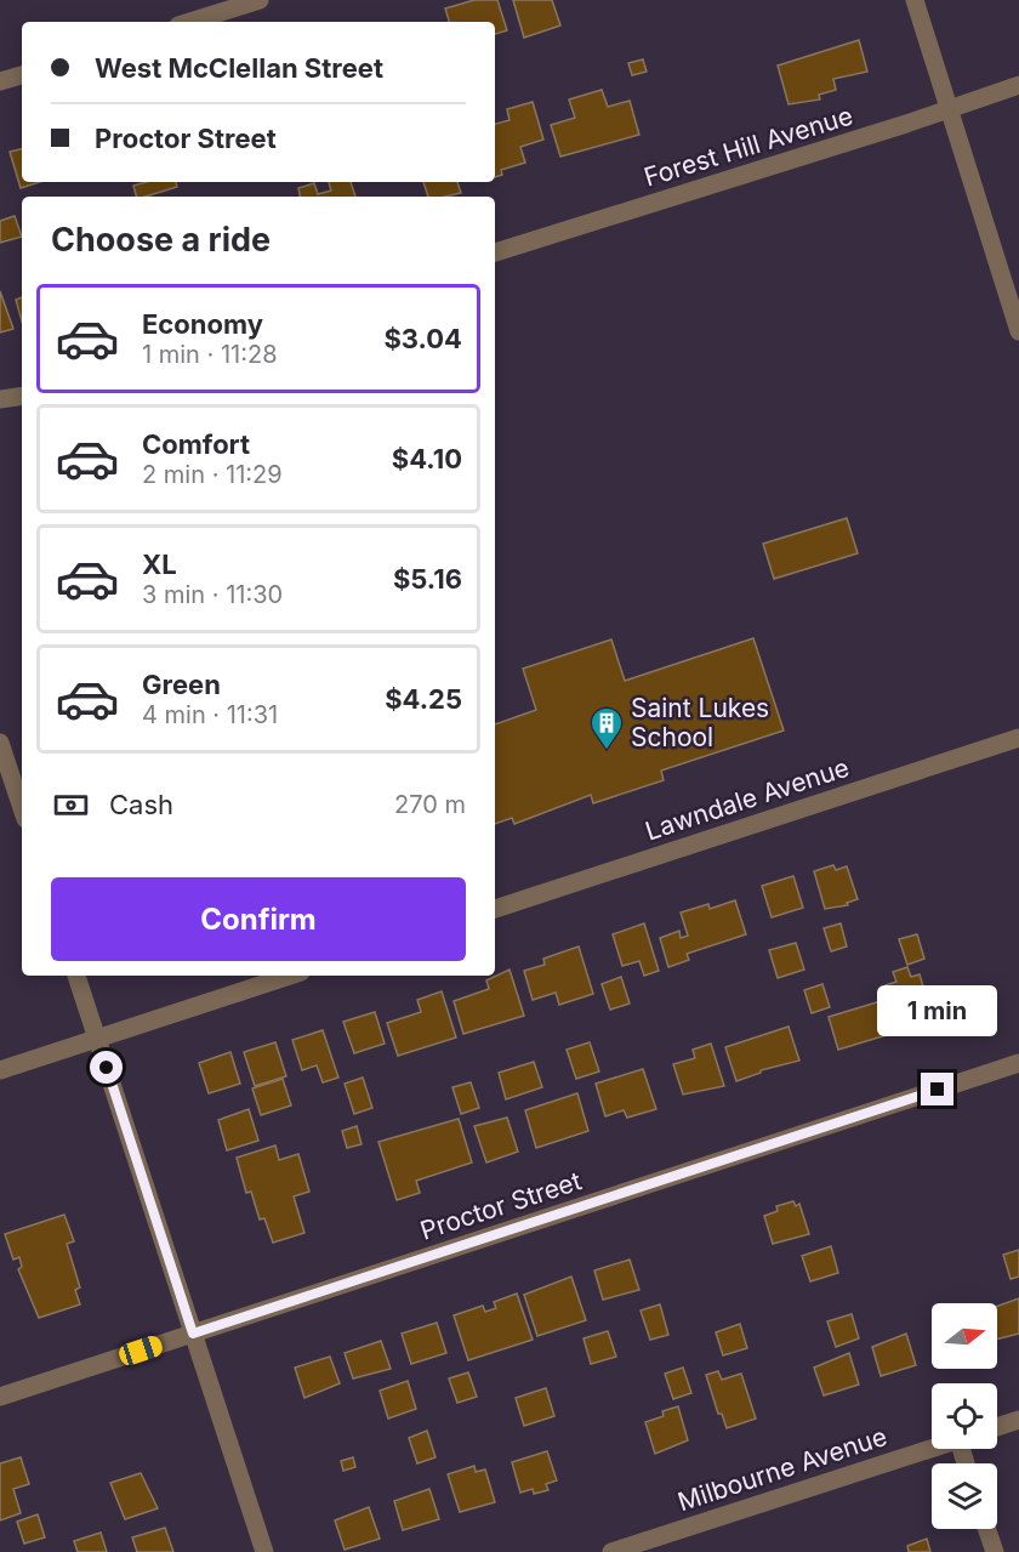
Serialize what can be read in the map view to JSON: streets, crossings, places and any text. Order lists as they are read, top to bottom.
{
  "streets": {
    "street": [
      "Forest Hill Avenue",
      "Lawndale Avenue",
      "Proctor Street",
      "Milbourne Avenue"
    ]
  },
  "places": {
    "building": ["Saint Lukes School"]
  },
  "north": "right",
  "page": {
    "banner": ["West McClellan Street", "Proctor Street"],
    "heading": "Choose a ride",
    "list": [
      {
        "name": "Economy",
        "note": "1 min · 11:28",
        "value": "$3.04"
      },
      {
        "name": "Comfort",
        "note": "2 min · 11:29",
        "value": "$4.10"
      },
      {
        "name": "XL",
        "note": "3 min · 11:30",
        "value": "$5.16"
      },
      {
        "name": "Green",
        "note": "4 min · 11:31",
        "value": "$4.25"
      }
    ],
    "pay": ["Cash", "270 m"],
    "buttons": "Confirm",
    "bubble": "1 min"
  }
}
